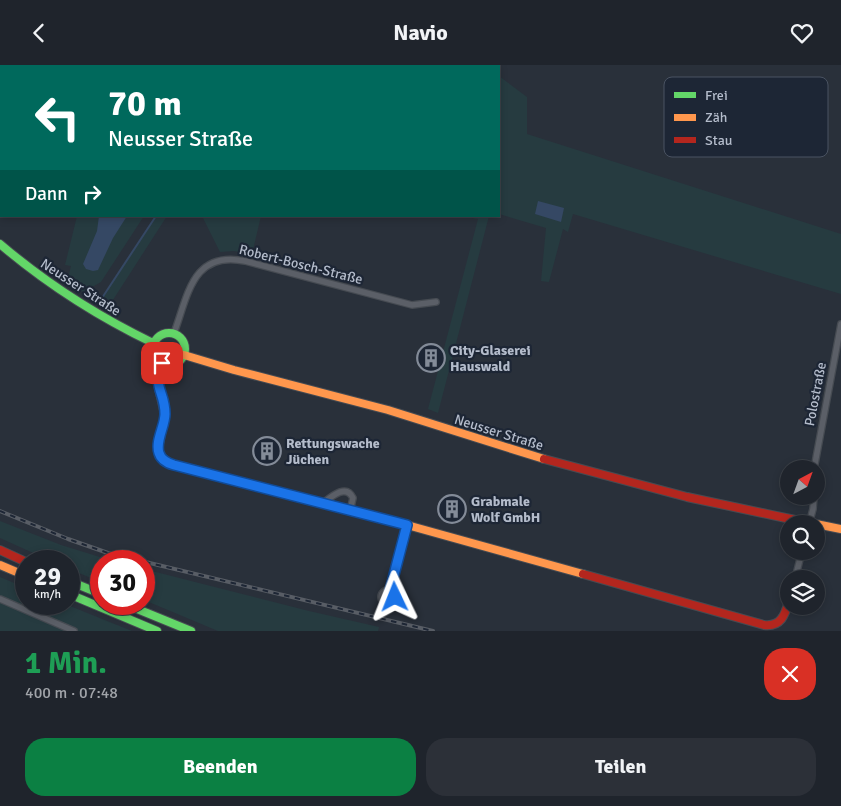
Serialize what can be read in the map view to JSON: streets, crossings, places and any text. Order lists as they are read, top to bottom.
{
  "streets": {
    "main road": ["Neusser Straße"],
    "street": ["Robert-Bosch-Straße", "Polostraße"]
  },
  "crossings": [
    ["Robert-Bosch-Straße", "Neusser Straße"]
  ],
  "places": {
    "building": ["City-Glaserei Hauswald", "Rettungswache Jüchen", "Grabmale Wolf GmbH"]
  },
  "legend": ["Frei", "Zäh", "Stau"],
  "north": "top right",
  "page": {
    "header": "Navio",
    "turn": ["70 m", "Neusser Straße"],
    "then": "Dann",
    "speed": "29 km/h",
    "limit": "30",
    "heading": ["1 Min.", "400 m · 07:48"],
    "buttons": ["Beenden", "Teilen"]
  }
}
